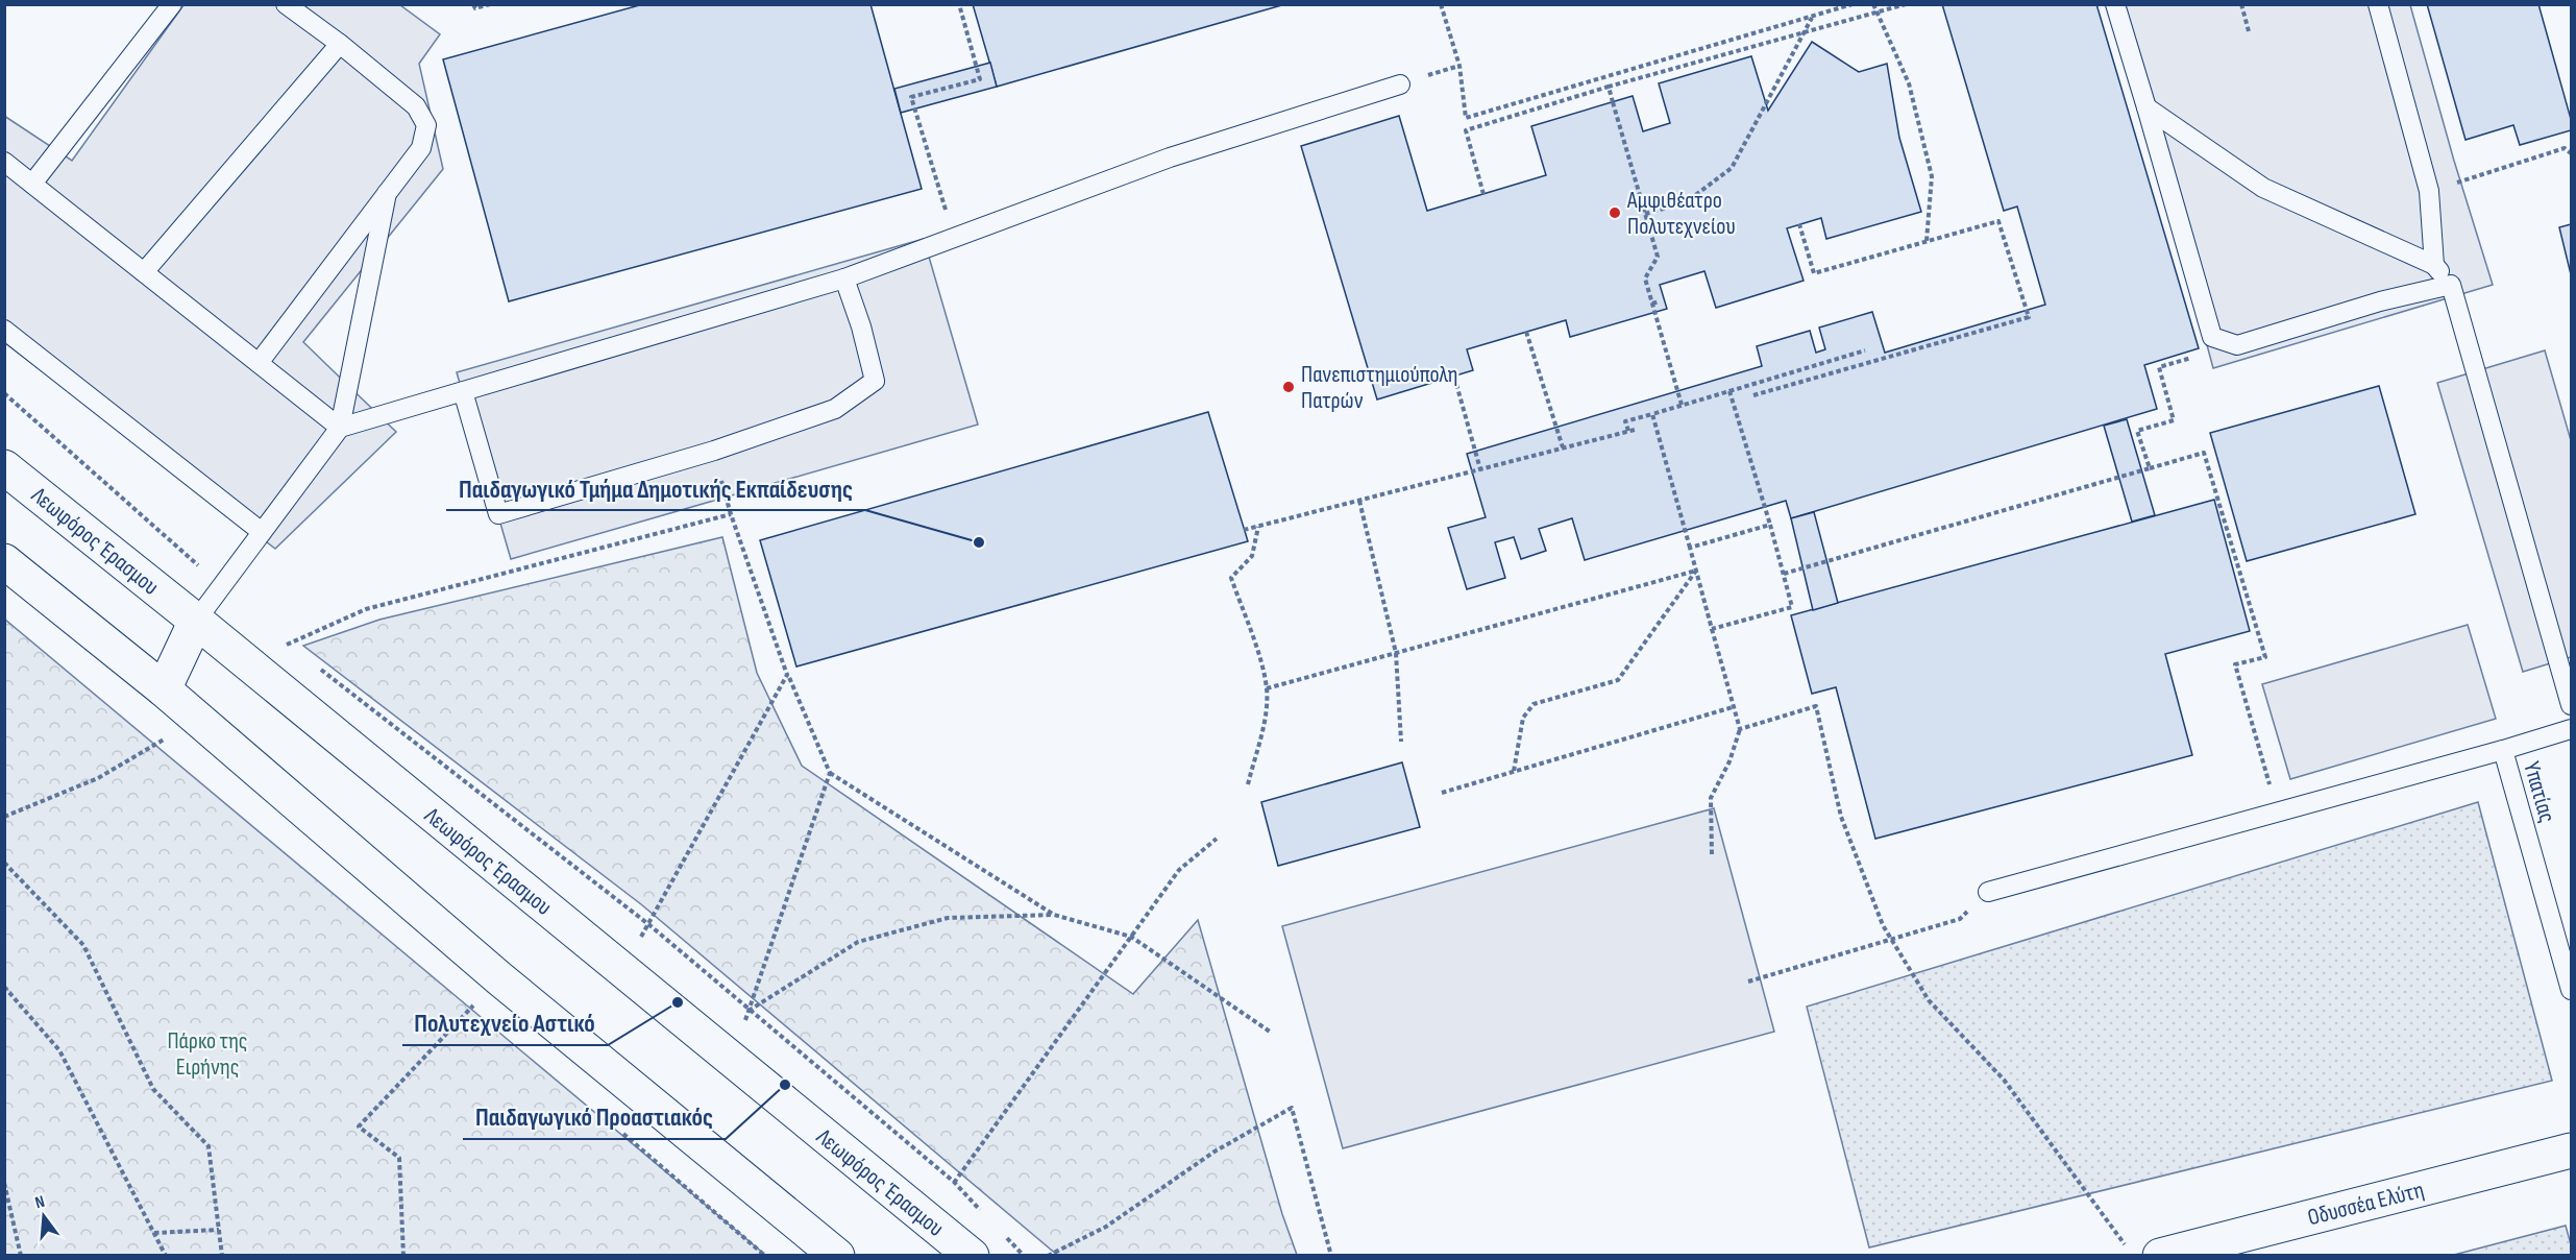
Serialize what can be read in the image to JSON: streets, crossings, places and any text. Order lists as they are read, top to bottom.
{
  "streets": {
    "street": ["Λεωφόρος Έρασμου", "Οδυσσέα Ελύτη"],
    "lane": ["Υπατίας"]
  },
  "parks": ["Πάρκο της Ειρήνης"],
  "places": [
    "Αμφιθέατρο Πολυτεχνείου",
    "Πανεπιστημιούπολη Πατρών",
    "Παιδαγωγικό Τμήμα Δημοτικής Εκπαίδευσης",
    "Πολυτεχνείο Αστικό",
    "Παιδαγωγικό Προαστιακός"
  ],
  "north": "top"
}
